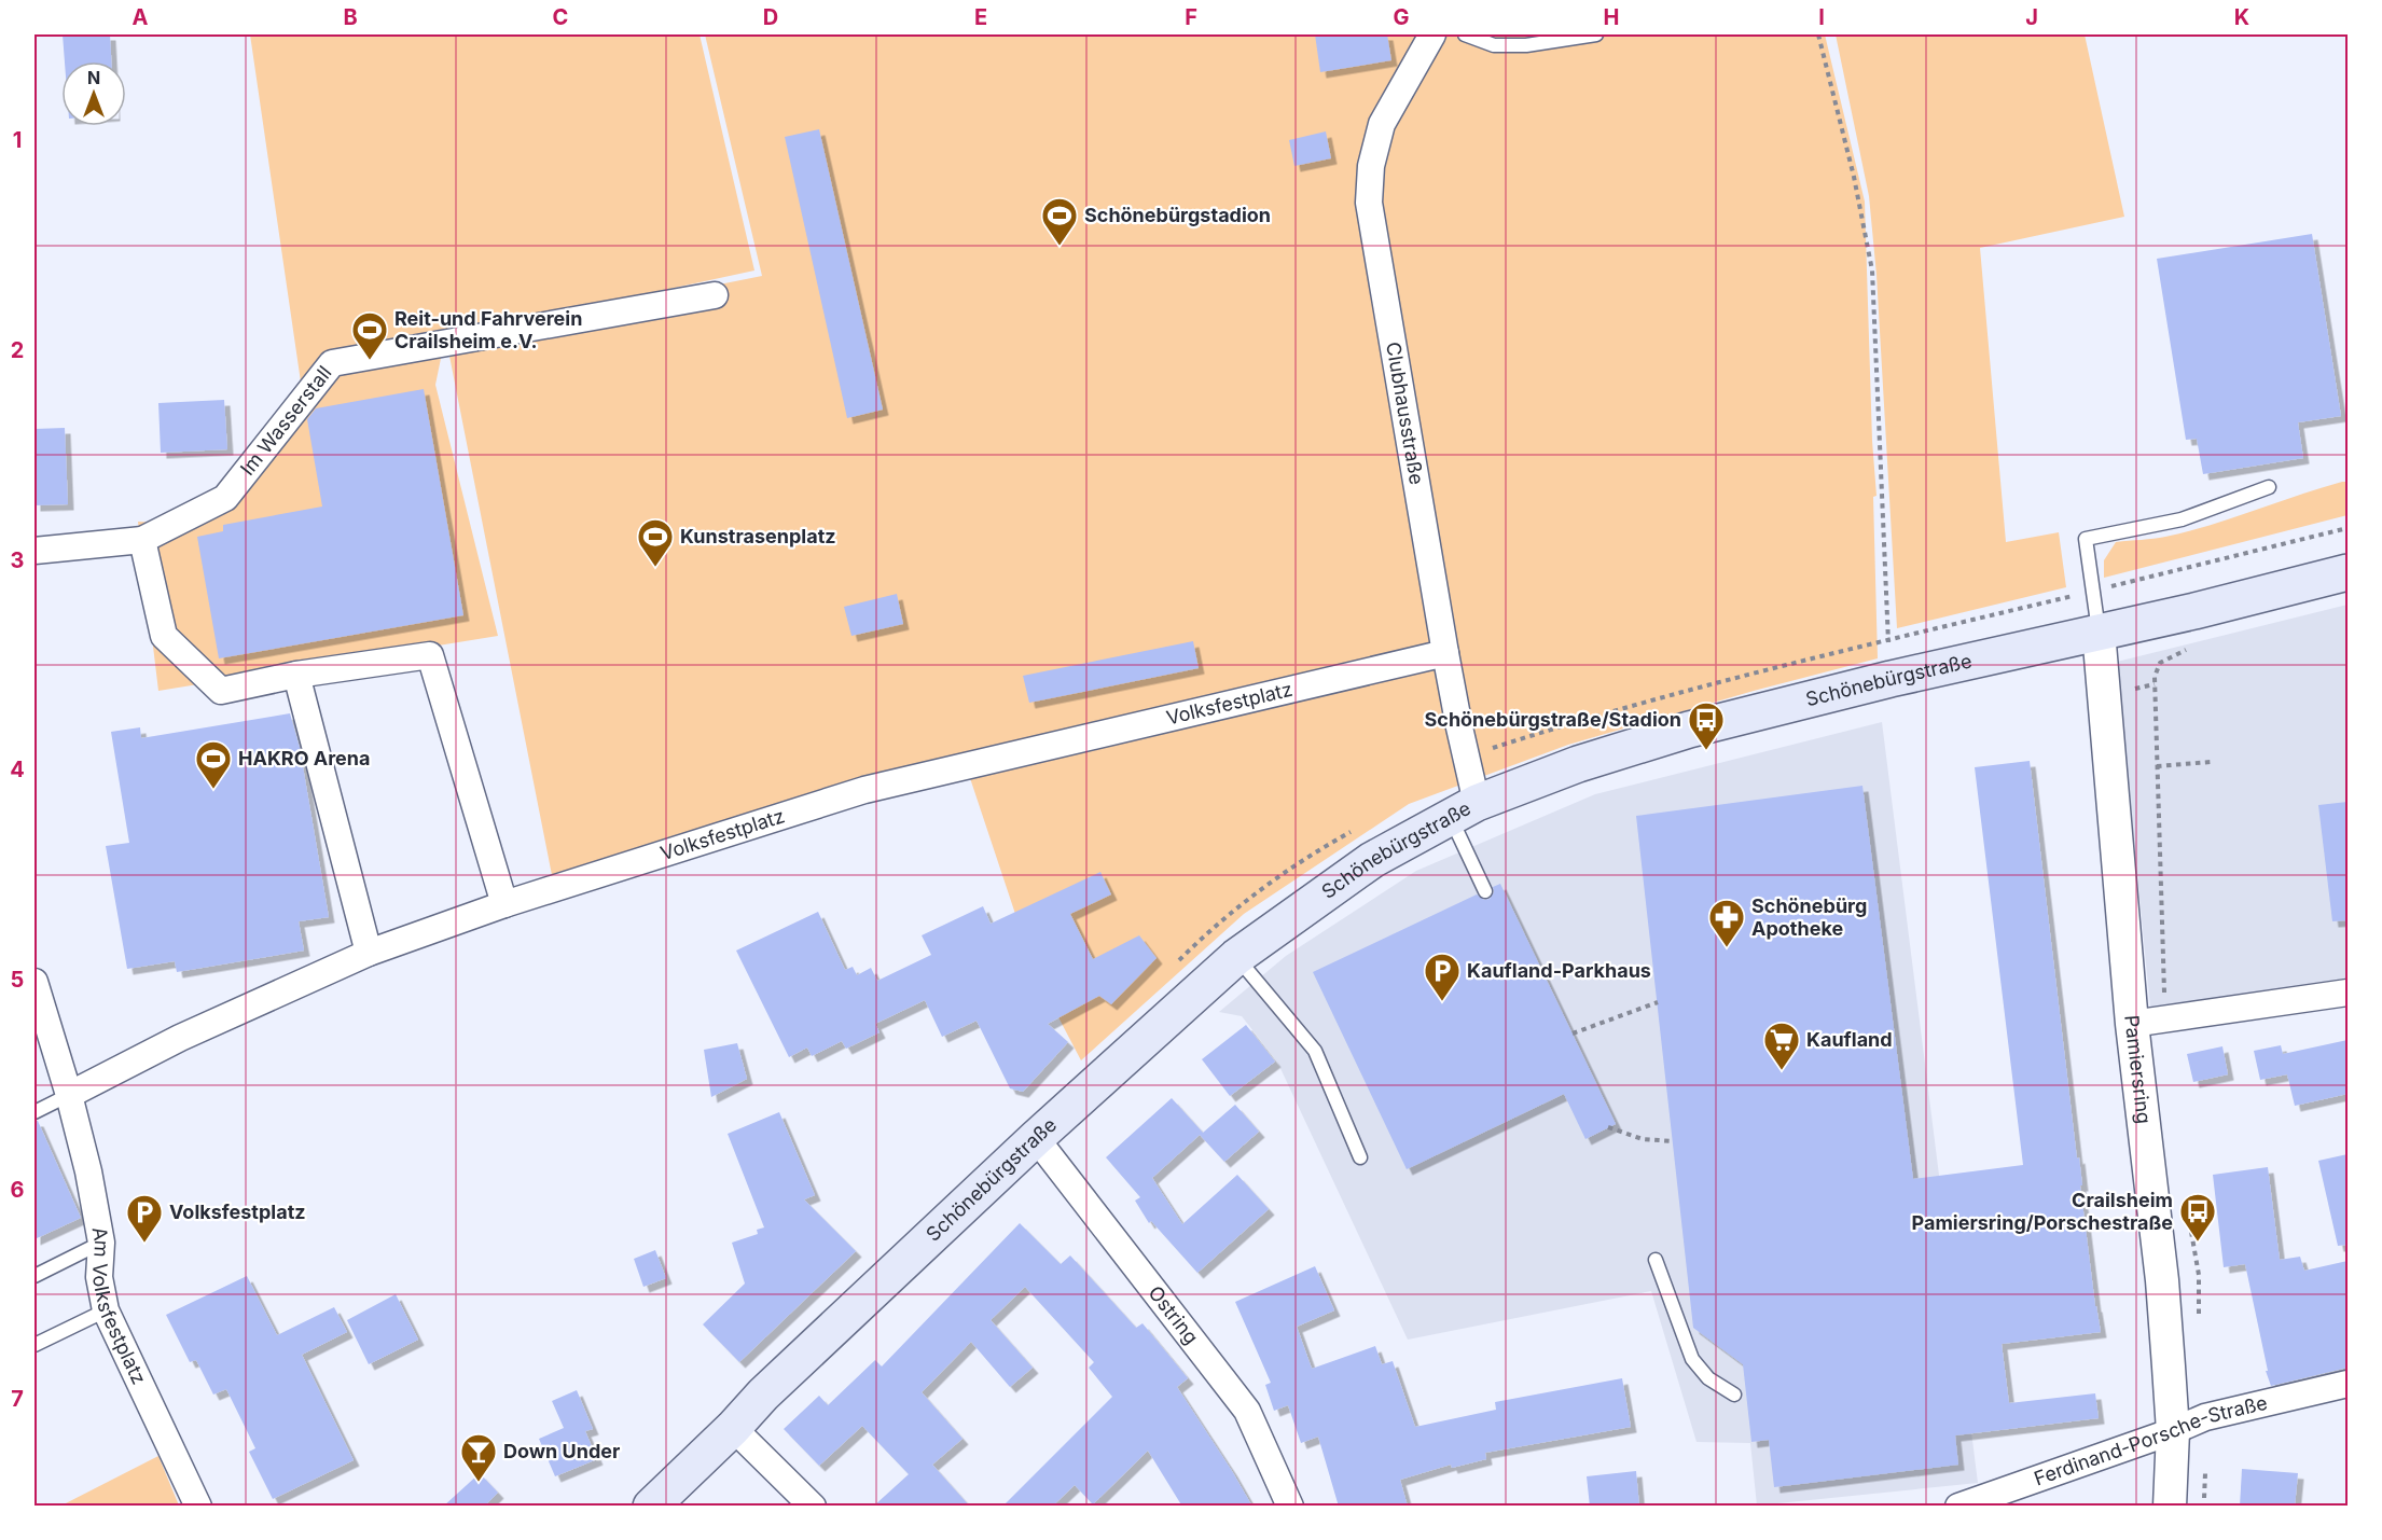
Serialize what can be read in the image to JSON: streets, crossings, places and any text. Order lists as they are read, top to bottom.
{
  "streets": {
    "main road": ["Schönebürgstraße"],
    "street": [
      "Clubhausstraße",
      "Im Wasserstall",
      "Volksfestplatz",
      "Pamiersring",
      "Am Volksfestplatz",
      "Ostring",
      "Ferdinand-Porsche-Straße"
    ]
  },
  "crossings": [
    ["Clubhausstraße", "Schönebürgstraße"],
    ["Clubhausstraße", "Volksfestplatz"],
    ["Schönebürgstraße", "Pamiersring"],
    ["Schönebürgstraße", "Ostring"],
    ["Volksfestplatz", "Am Volksfestplatz"],
    ["Pamiersring", "Ferdinand-Porsche-Straße"]
  ],
  "places": {
    "sports": [
      "Schönebürgstadion",
      "Reit-und Fahrverein Crailsheim e.V.",
      "Kunstrasenplatz",
      "HAKRO Arena"
    ],
    "bus stop": ["Schönebürgstraße/Stadion", "Crailsheim Pamiersring/Porschestraße"],
    "pharmacy": ["Schönebürg Apotheke"],
    "parking": ["Kaufland-Parkhaus", "Volksfestplatz"],
    "supermarket": ["Kaufland"],
    "bar": ["Down Under"]
  },
  "north": "top",
  "grid": {
    "columns": [
      "A",
      "B",
      "C",
      "D",
      "E",
      "F",
      "G",
      "H",
      "I",
      "J",
      "K"
    ],
    "rows": [
      "1",
      "2",
      "3",
      "4",
      "5",
      "6",
      "7"
    ]
  }
}
